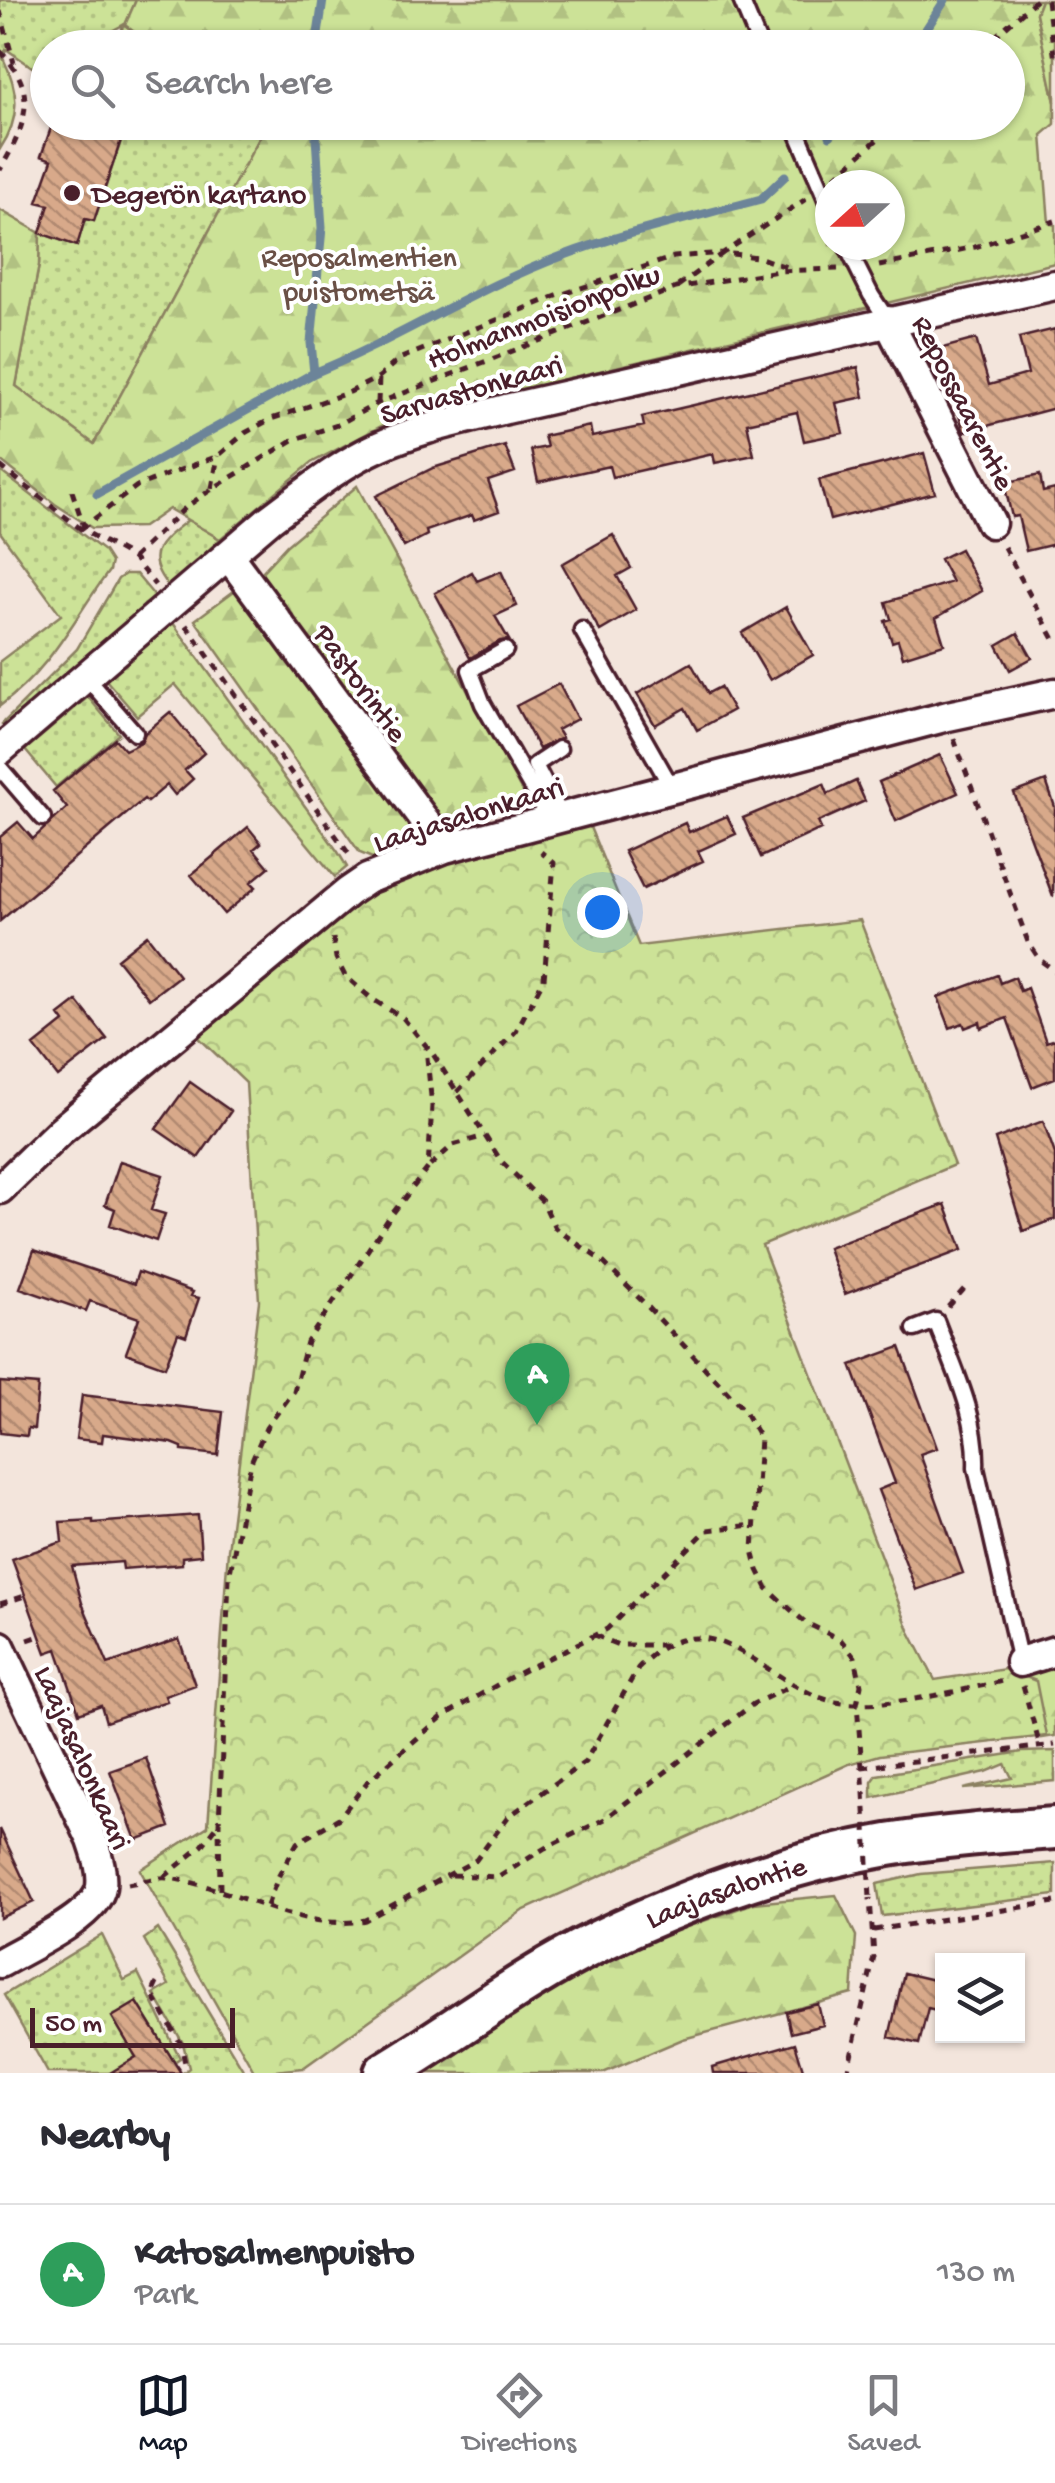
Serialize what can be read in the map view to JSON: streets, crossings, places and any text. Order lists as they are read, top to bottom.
{
  "streets": {
    "main road": ["Laajasalontie"],
    "street": [
      "Sarvastonkaari",
      "Repossaarentie",
      "Pastorintie",
      "Laajasalonkaari"
    ],
    "path": ["Holmanmoisionpolku"]
  },
  "crossings": [
    ["Holmanmoisionpolku", "Repossaarentie"],
    ["Sarvastonkaari", "Repossaarentie"],
    ["Sarvastonkaari", "Pastorintie"],
    ["Pastorintie", "Laajasalonkaari"]
  ],
  "parks": ["Reposalmentien puistometsä"],
  "places": ["Degerön kartano"],
  "scale_bar": "50 m",
  "north": "left",
  "page": {
    "search": "Search here",
    "pins": "A",
    "scale": "50 m",
    "heading": "Nearby",
    "list": [
      {
        "mark": "A",
        "name": "Katosalmenpuisto",
        "note": "Park",
        "value": "130 m"
      }
    ],
    "nav": ["Map", "Directions", "Saved"]
  }
}
